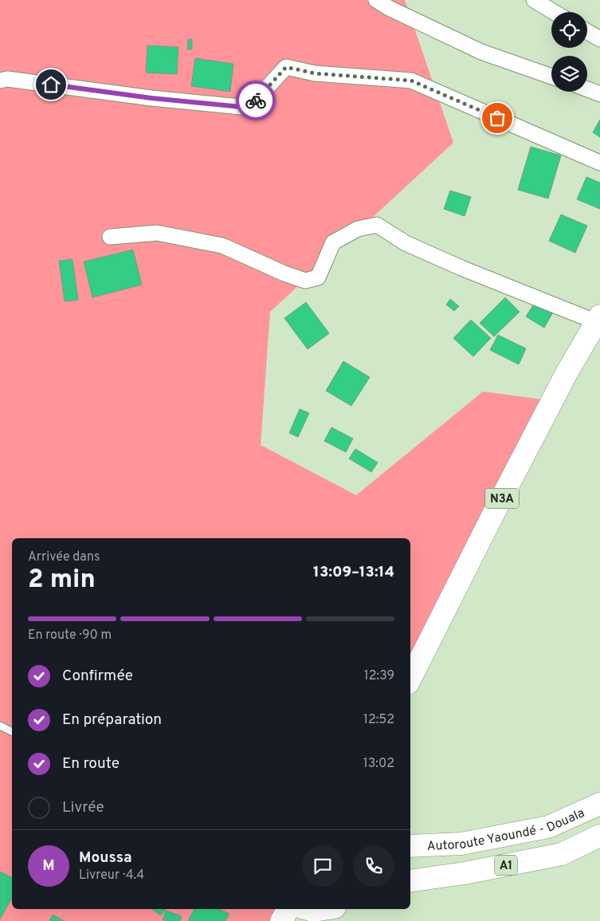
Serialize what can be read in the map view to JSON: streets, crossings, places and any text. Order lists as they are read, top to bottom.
{
  "streets": {
    "highway": ["N3A", "Autoroute Yaoundé - Douala", "A1"]
  },
  "page": {
    "heading": ["2 min", "Arrivée dans", "13:09–13:14"],
    "panel": ["Moussa", "Livreur · 4.4"],
    "bar": "En route · 90 m",
    "list": [
      ["Confirmée", "12:39"],
      ["En préparation", "12:52"],
      ["En route", "13:02"],
      "Livrée"
    ],
    "round": "M"
  }
}
